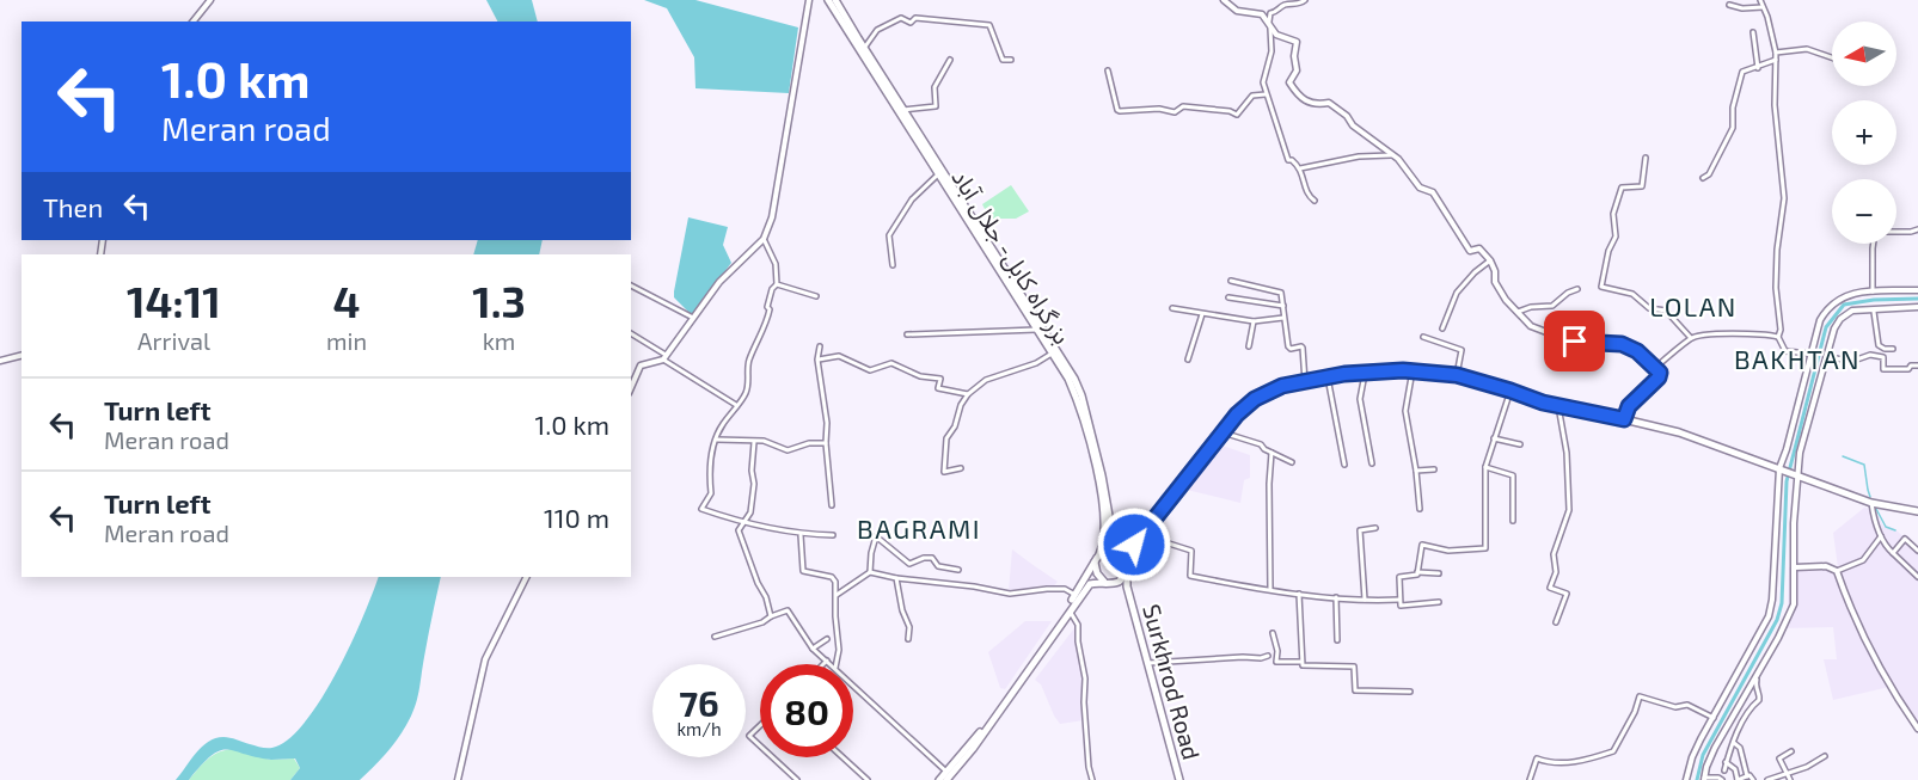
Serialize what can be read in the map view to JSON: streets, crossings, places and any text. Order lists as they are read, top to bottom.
{
  "streets": {
    "main road": ["بزرگراه کابل- جلال آباد", "Surkhrod Road"]
  },
  "crossings": [
    ["بزرگراه کابل- جلال آباد", "Surkhrod Road"]
  ],
  "districts": ["LOLAN", "BAKHTAN", "BAGRAMI"],
  "north": "left",
  "page": {
    "map_buttons": ["+", "−"],
    "turn": ["1.0 km", "Meran road"],
    "then": "Then",
    "eta": [
      "14:11",
      "Arrival",
      "4",
      "min",
      "1.3",
      "km"
    ],
    "list": [
      {
        "name": "Turn left",
        "note": "Meran road",
        "value": "1.0 km"
      },
      {
        "name": "Turn left",
        "note": "Meran road",
        "value": "110 m"
      }
    ],
    "speed": "76 km/h",
    "limit": "80"
  }
}
